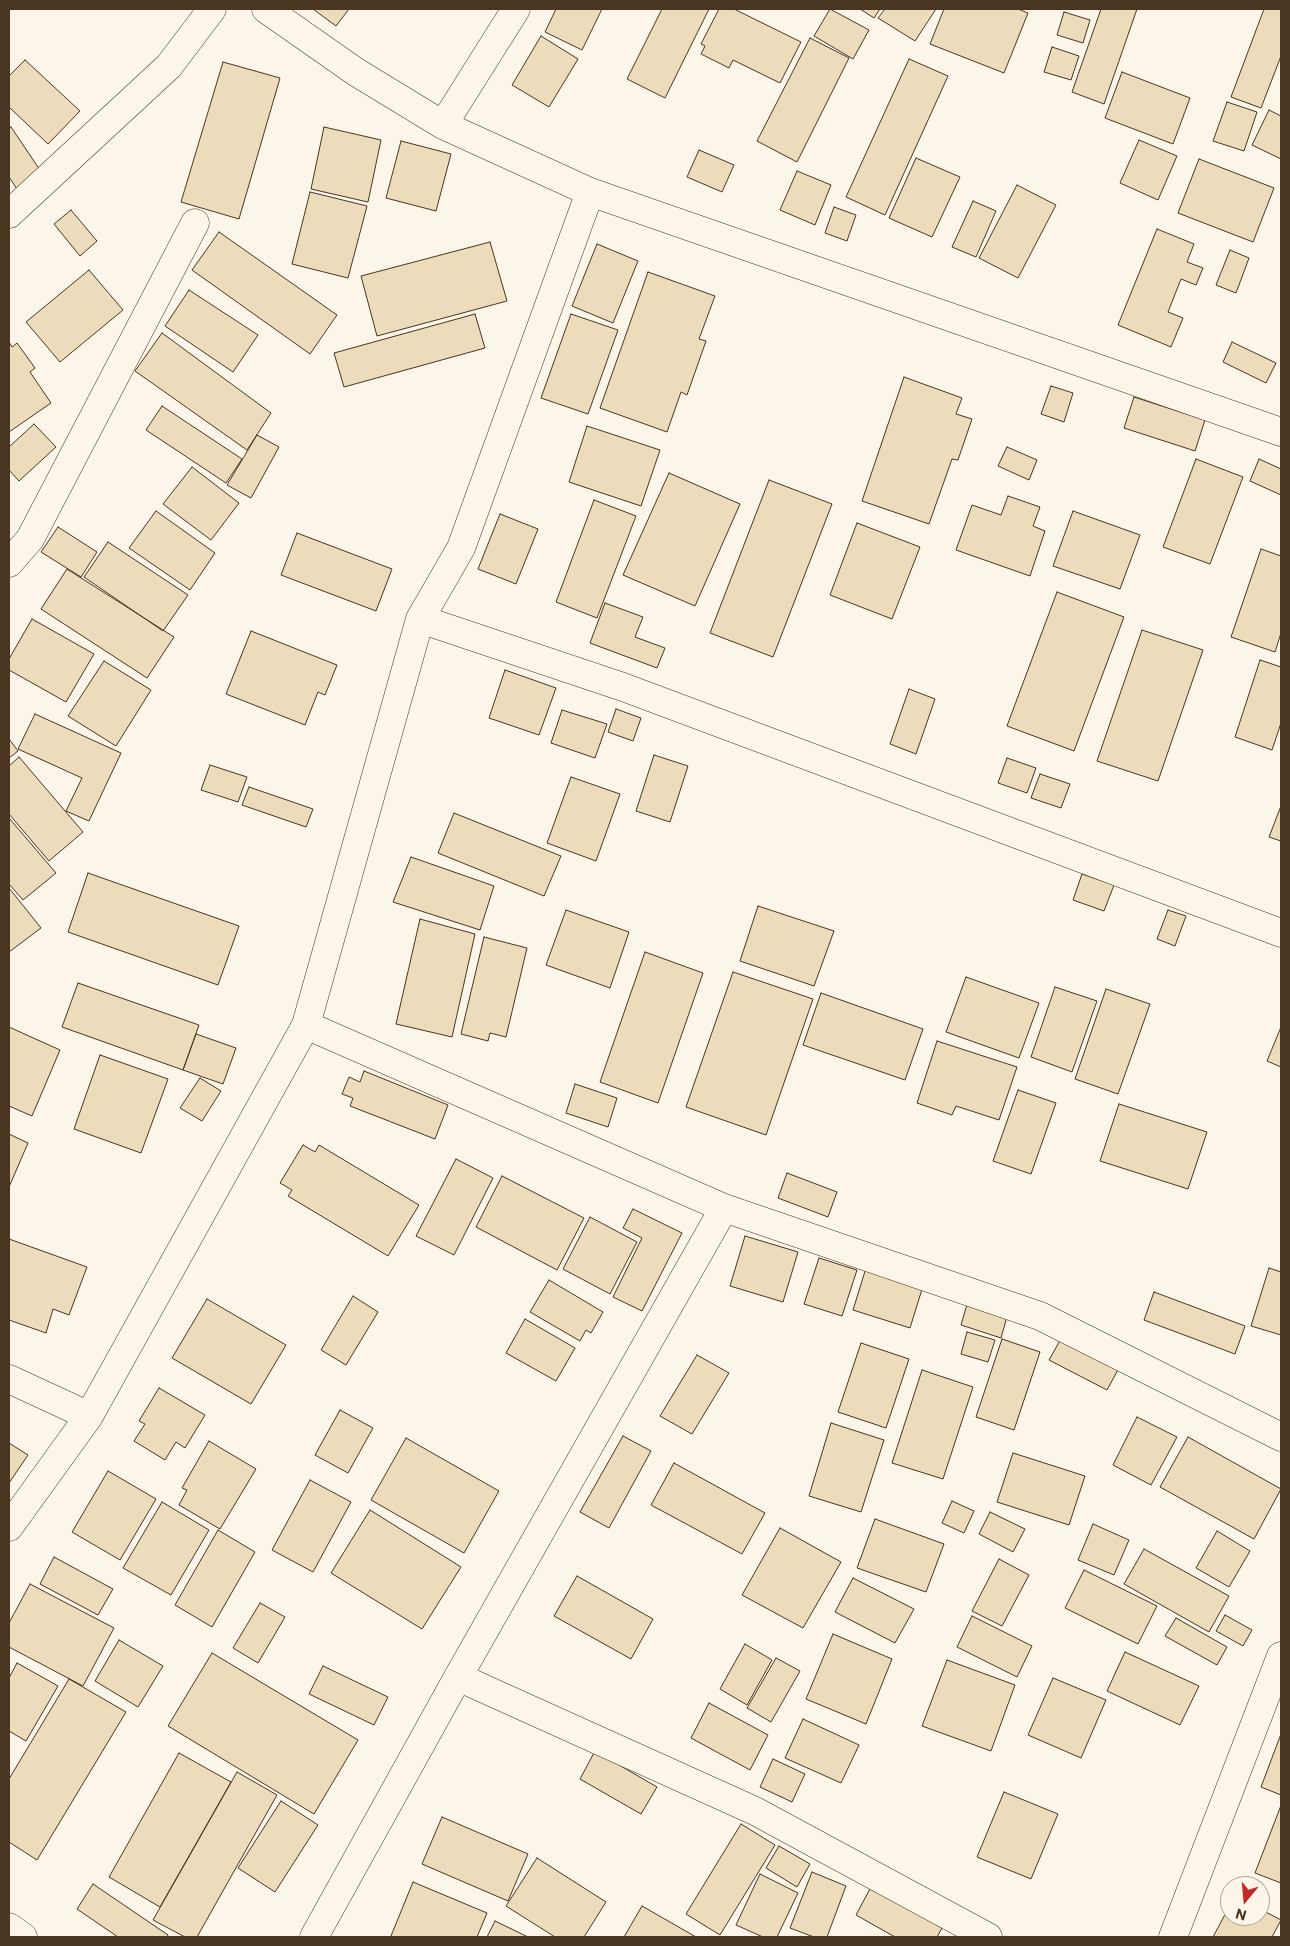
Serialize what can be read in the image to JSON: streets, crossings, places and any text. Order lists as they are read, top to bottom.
{
  "north": "bottom"
}
